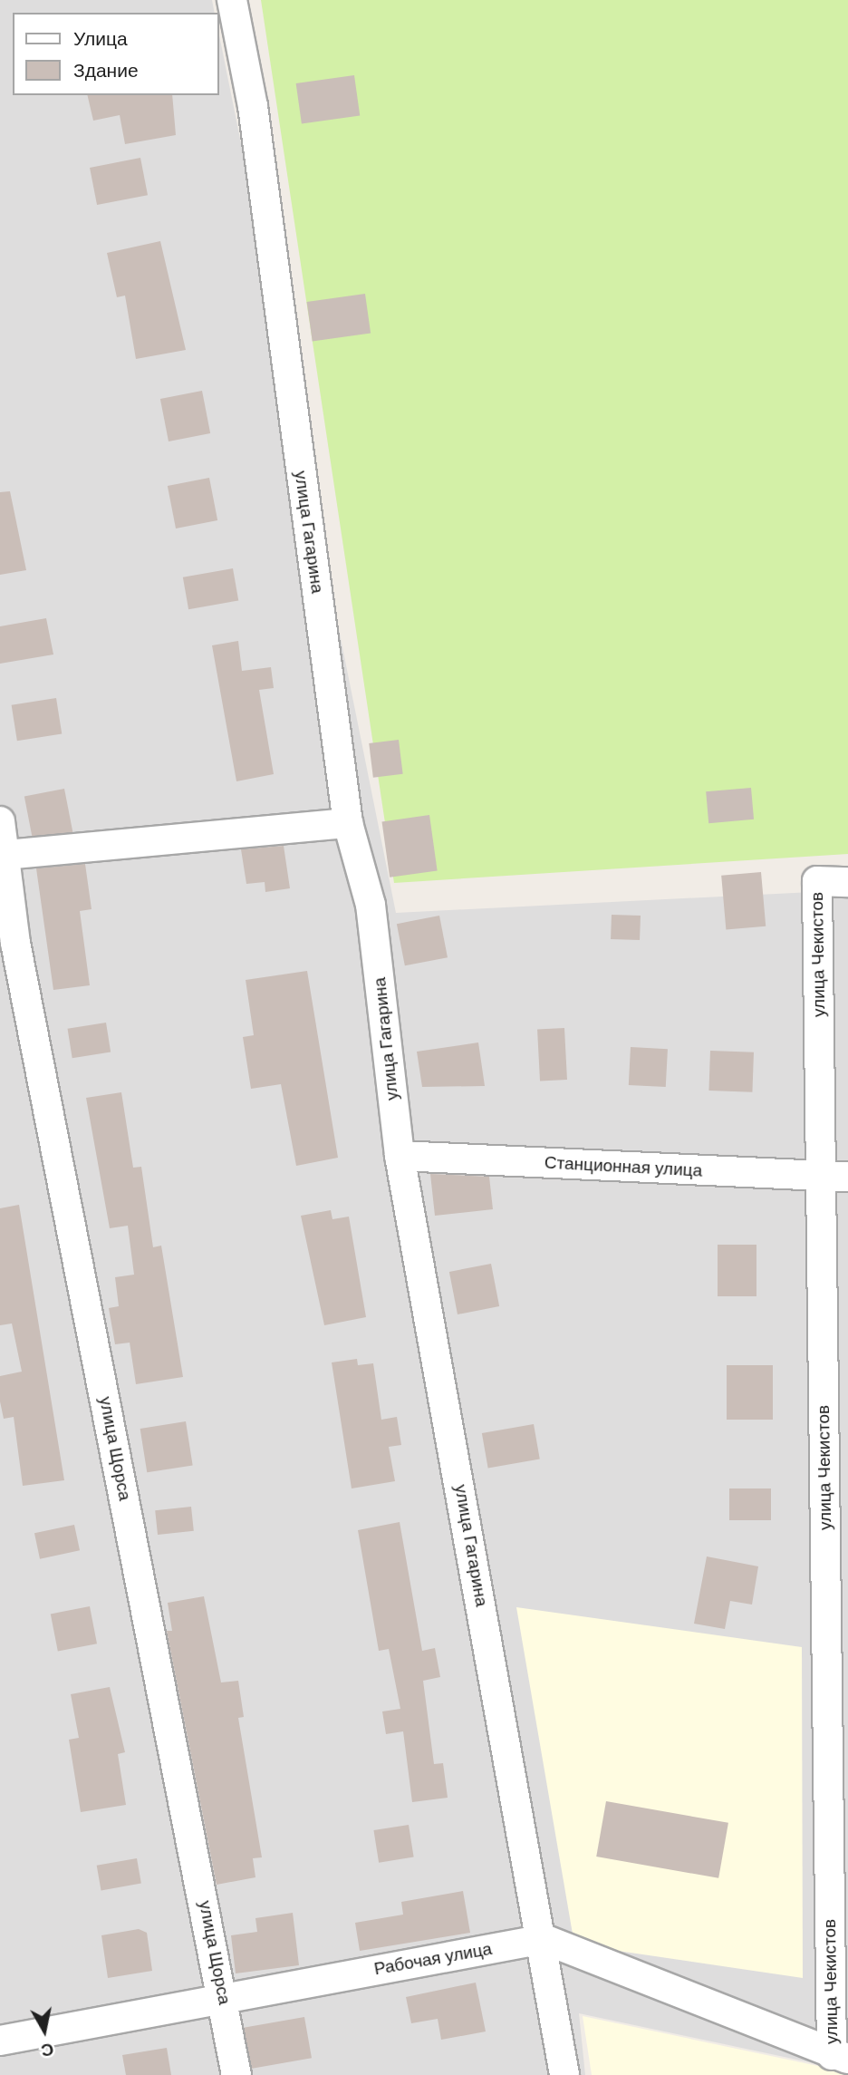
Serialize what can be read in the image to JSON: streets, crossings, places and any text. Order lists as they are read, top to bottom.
{
  "streets": {
    "street": [
      "улица Гагарина",
      "улица Чекистов",
      "Станционная улица",
      "улица Щорса",
      "Рабочая улица"
    ]
  },
  "crossings": [
    ["улица Гагарина", "Станционная улица"],
    ["улица Гагарина", "Рабочая улица"],
    ["улица Чекистов", "Станционная улица"],
    ["улица Щорса", "Рабочая улица"]
  ],
  "legend": ["Улица", "Здание"],
  "north": "bottom"
}
